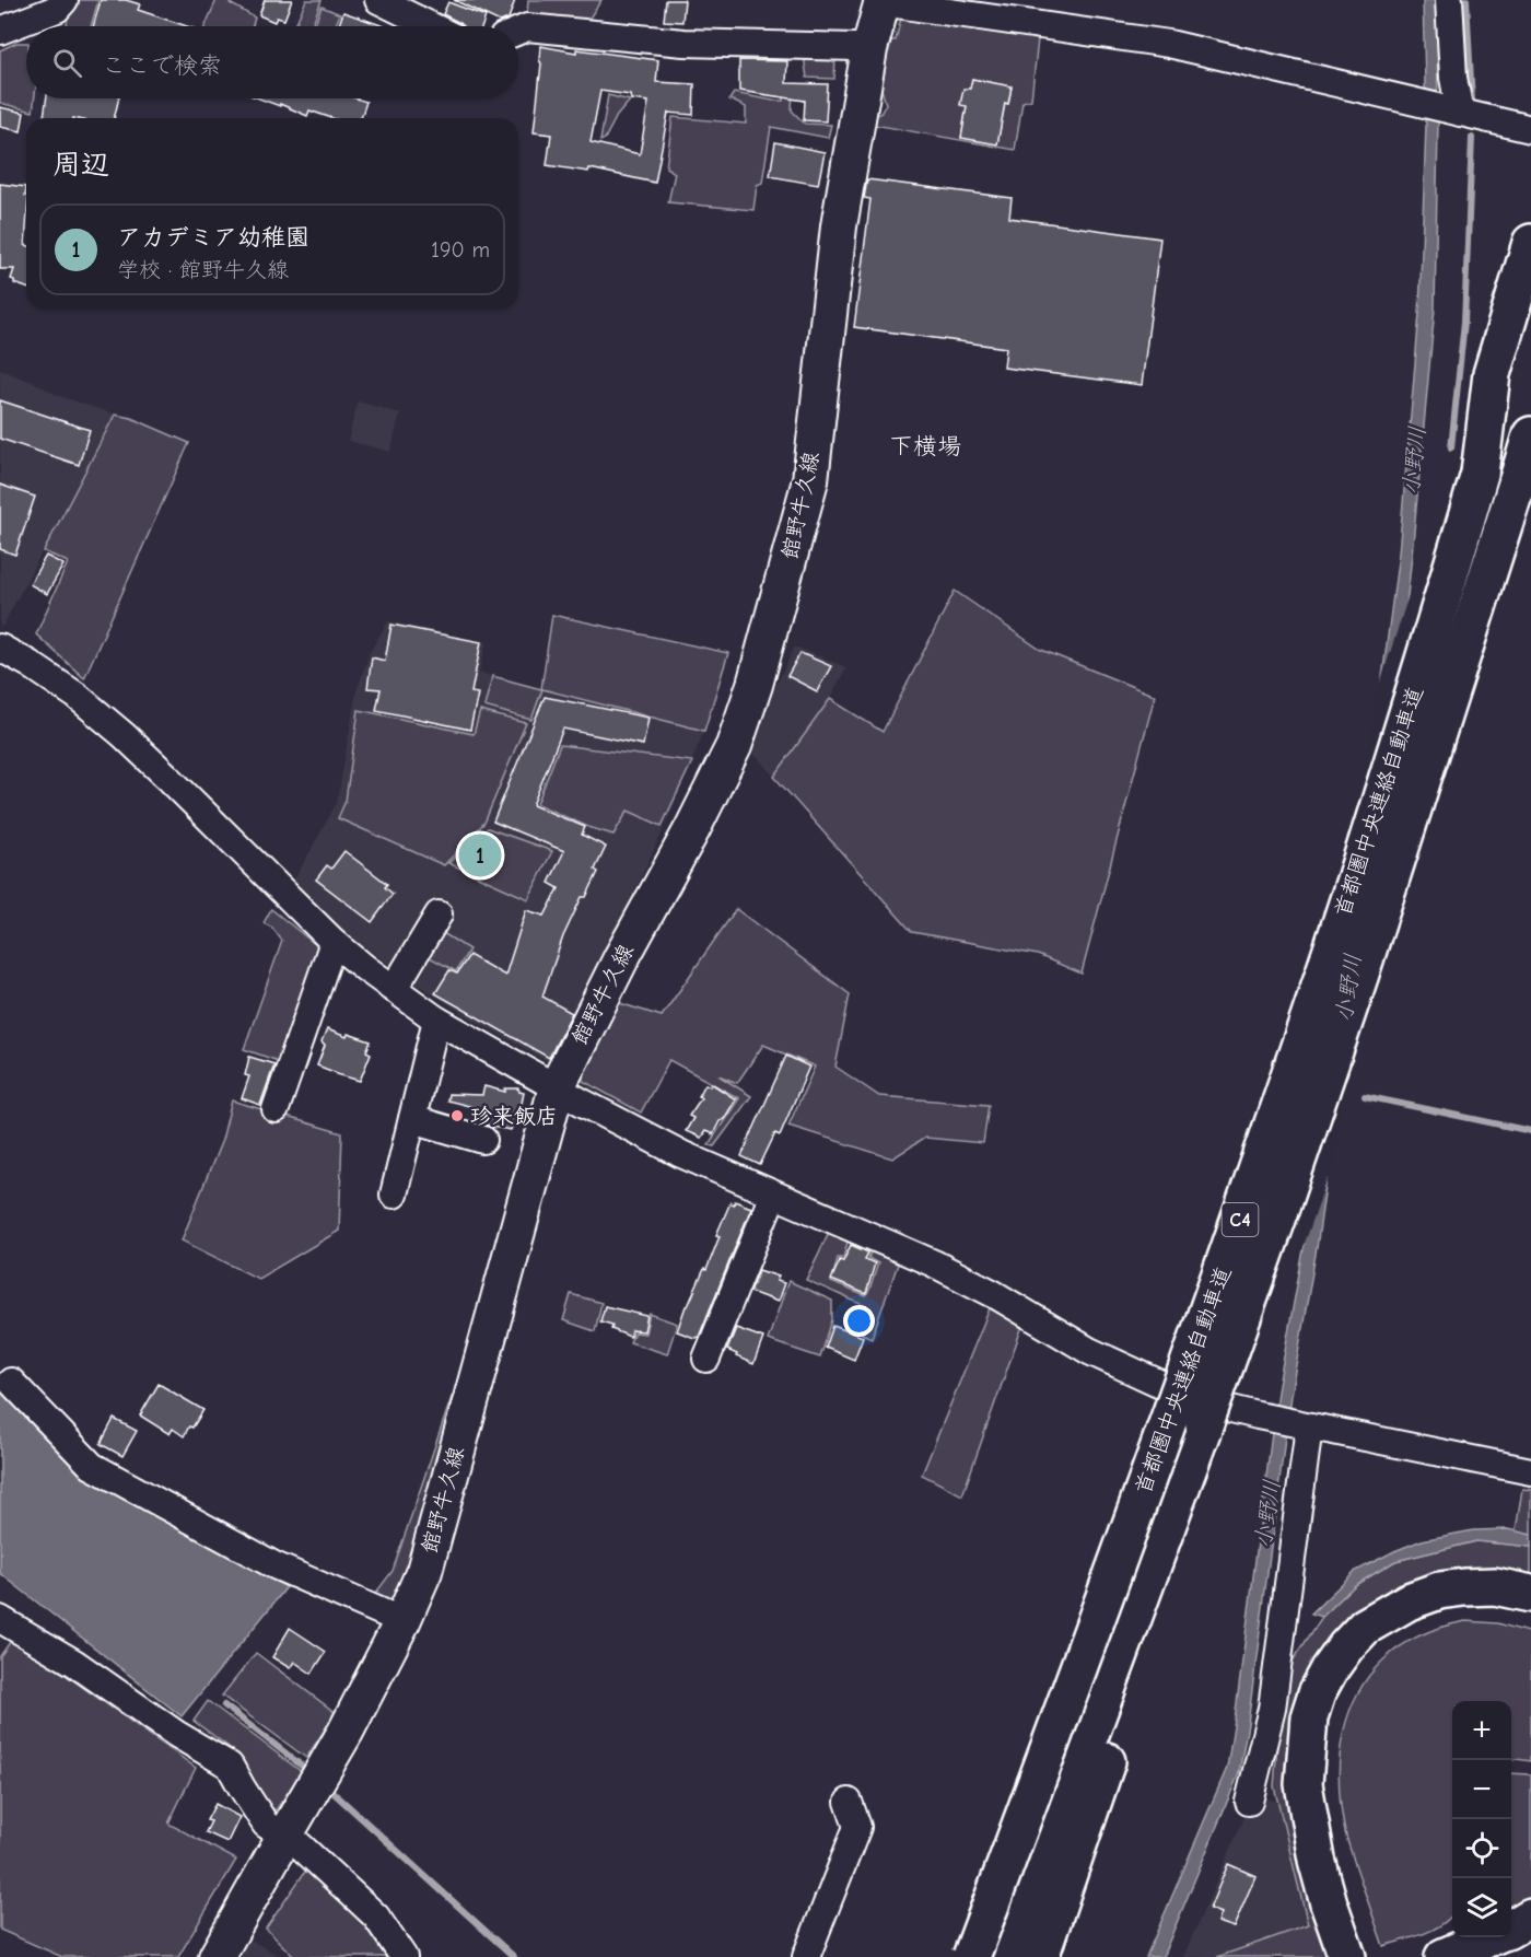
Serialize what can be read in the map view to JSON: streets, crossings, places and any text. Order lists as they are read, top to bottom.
{
  "streets": {
    "highway": ["首都圏中央連絡自動車道", "C4"],
    "main road": ["館野牛久線"]
  },
  "districts": ["下横場"],
  "water": ["小野川"],
  "places": ["珍来飯店"],
  "page": {
    "search": "ここで検索",
    "heading": "周辺",
    "list": [
      {
        "mark": "1",
        "name": "アカデミア幼稚園",
        "note": "学校 · 館野牛久線",
        "value": "190 m"
      }
    ],
    "pins": "1",
    "map_buttons": ["+", "−"]
  }
}
